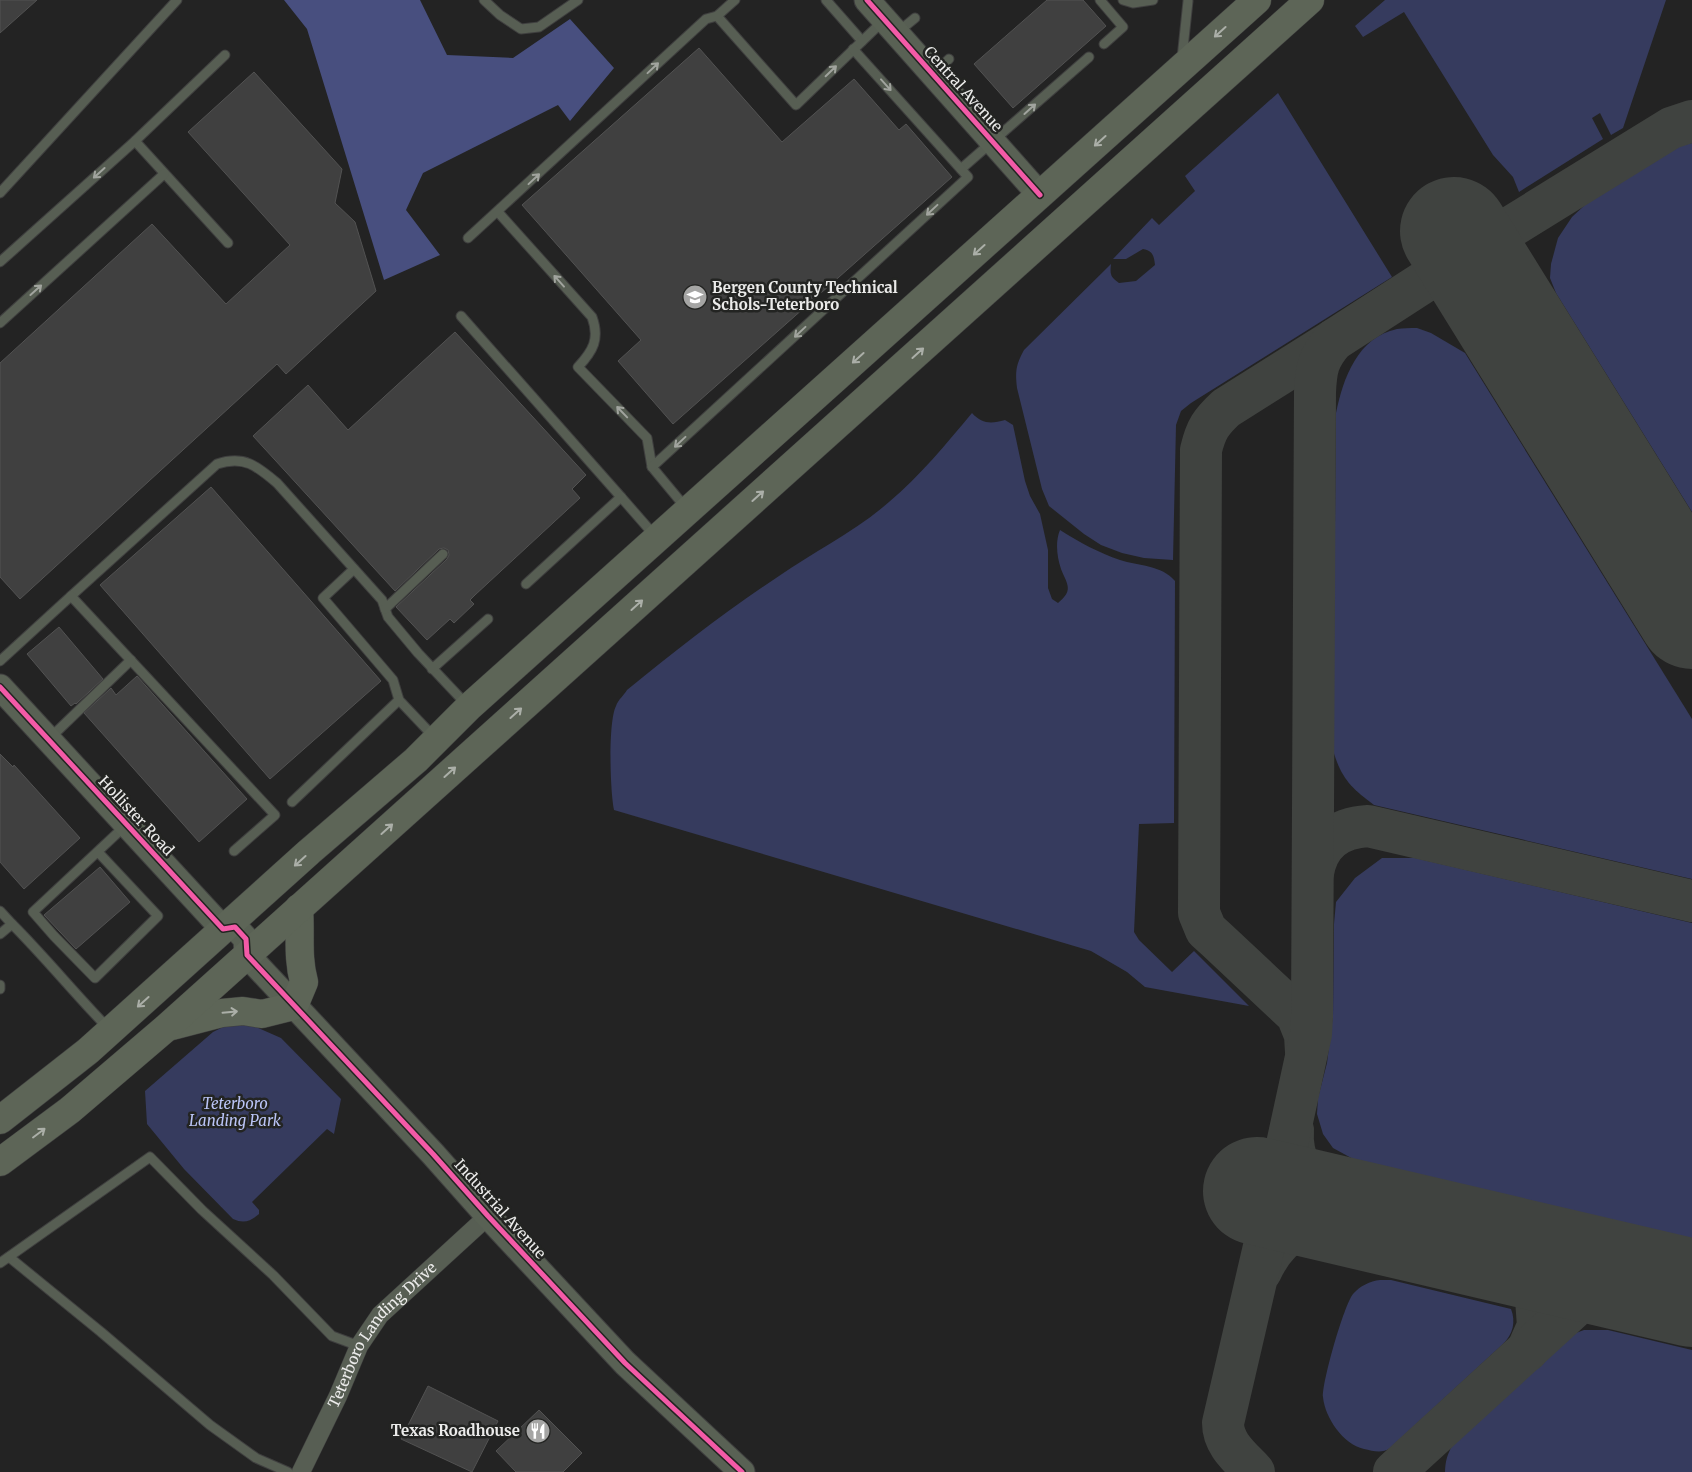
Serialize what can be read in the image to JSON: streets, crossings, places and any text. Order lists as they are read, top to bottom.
{
  "streets": {
    "street": [
      "Central Avenue",
      "Hollister Road",
      "Industrial Avenue",
      "Teterboro Landing Drive"
    ]
  },
  "crossings": [
    ["Hollister Road", "Industrial Avenue"],
    ["Industrial Avenue", "Teterboro Landing Drive"]
  ],
  "parks": ["Teterboro Landing Park"],
  "places": {
    "school or university": ["Bergen County Technical Schols-Teterboro"],
    "restaurant": ["Texas Roadhouse"]
  }
}
